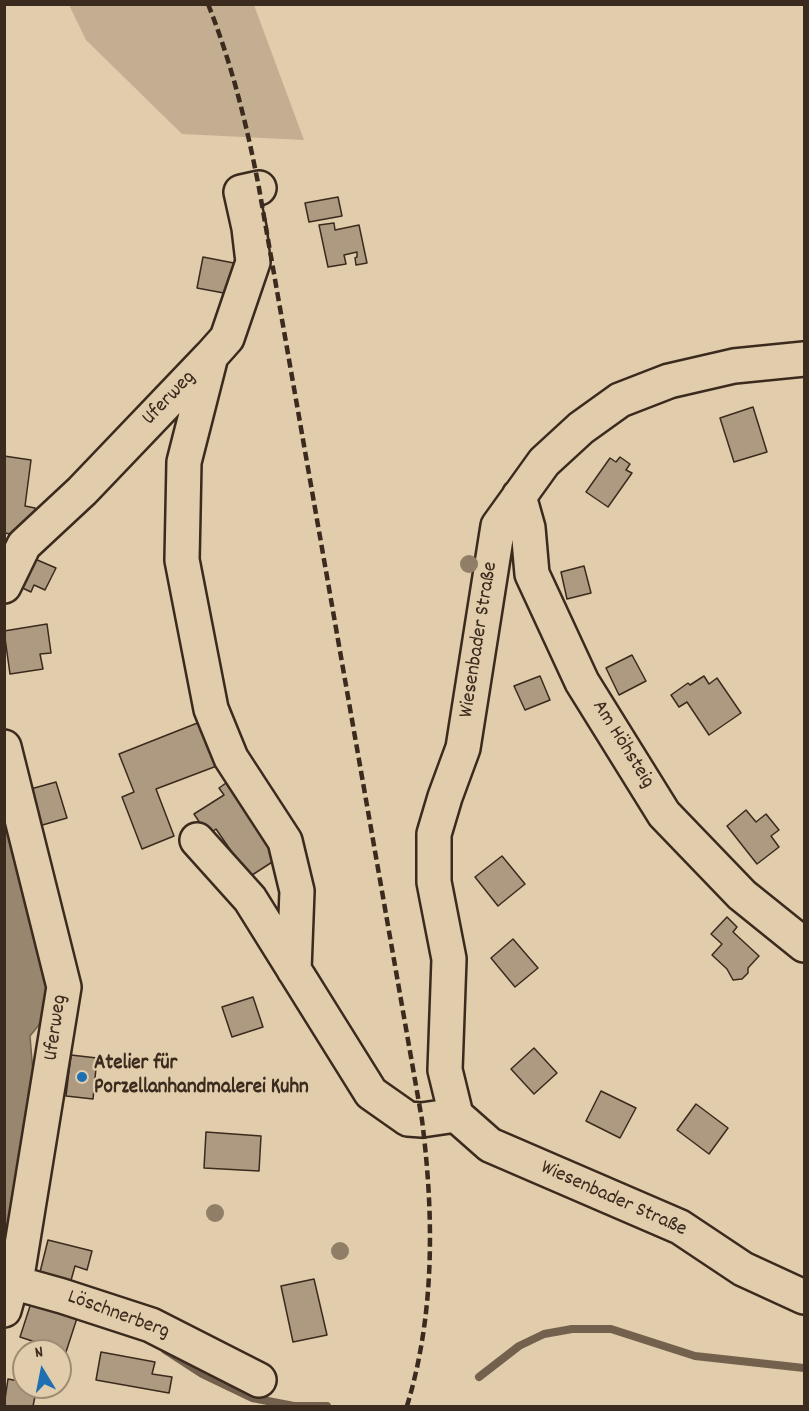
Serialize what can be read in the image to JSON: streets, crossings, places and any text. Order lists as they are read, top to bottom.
{
  "streets": {
    "street": [
      "Uferweg",
      "Wiesenbader Straße",
      "Am Höhsteig",
      "Löschnerberg"
    ]
  },
  "crossings": [
    ["Uferweg", "Löschnerberg"],
    ["Wiesenbader Straße", "Am Höhsteig"]
  ],
  "places": ["Atelier für Porzellanhandmalerei Kuhn"],
  "north": "top"
}
